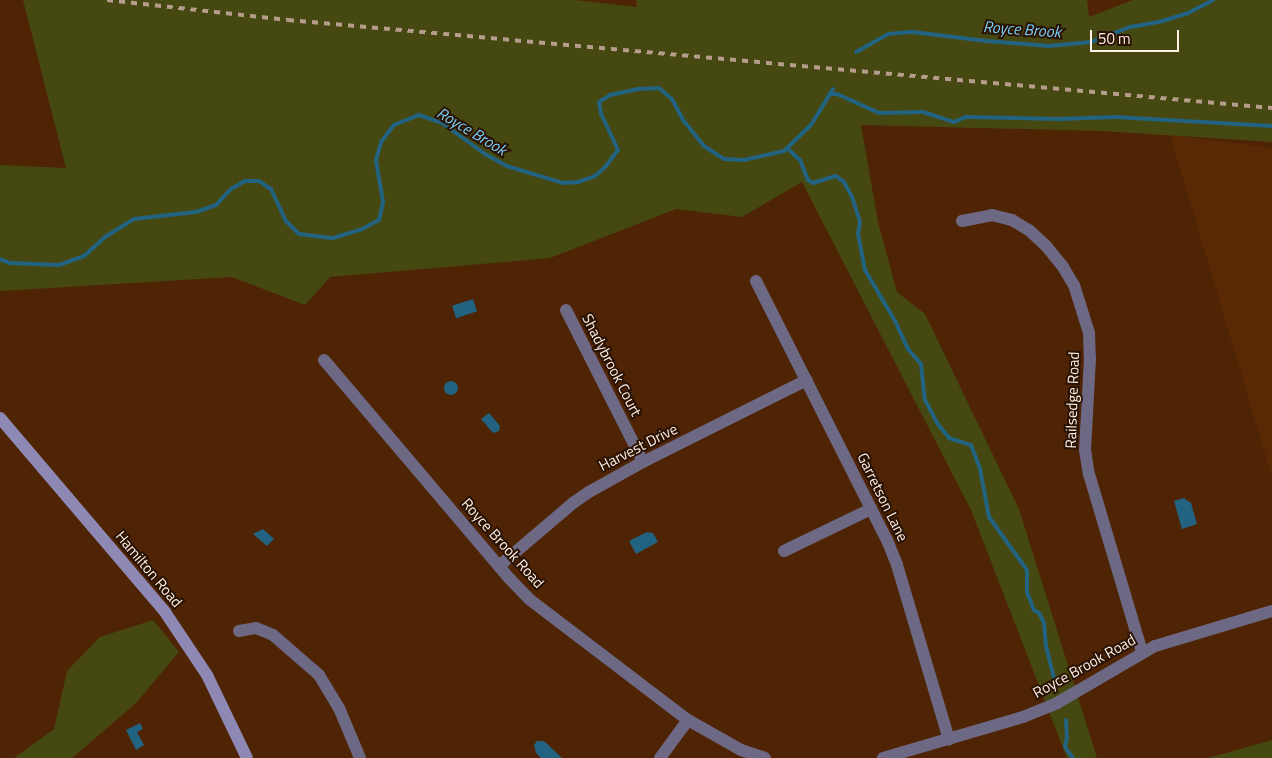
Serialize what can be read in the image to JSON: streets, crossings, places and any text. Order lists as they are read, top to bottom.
{
  "streets": {
    "street": [
      "Shadybrook Court",
      "Railsedge Road",
      "Harvest Drive",
      "Garretson Lane",
      "Royce Brook Road",
      "Hamilton Road"
    ]
  },
  "crossings": [
    ["Shadybrook Court", "Harvest Drive"],
    ["Railsedge Road", "Royce Brook Road"],
    ["Harvest Drive", "Garretson Lane"],
    ["Harvest Drive", "Royce Brook Road"],
    ["Garretson Lane", "Royce Brook Road"]
  ],
  "water": ["Royce Brook"],
  "scale_bar": "50 m"
}
